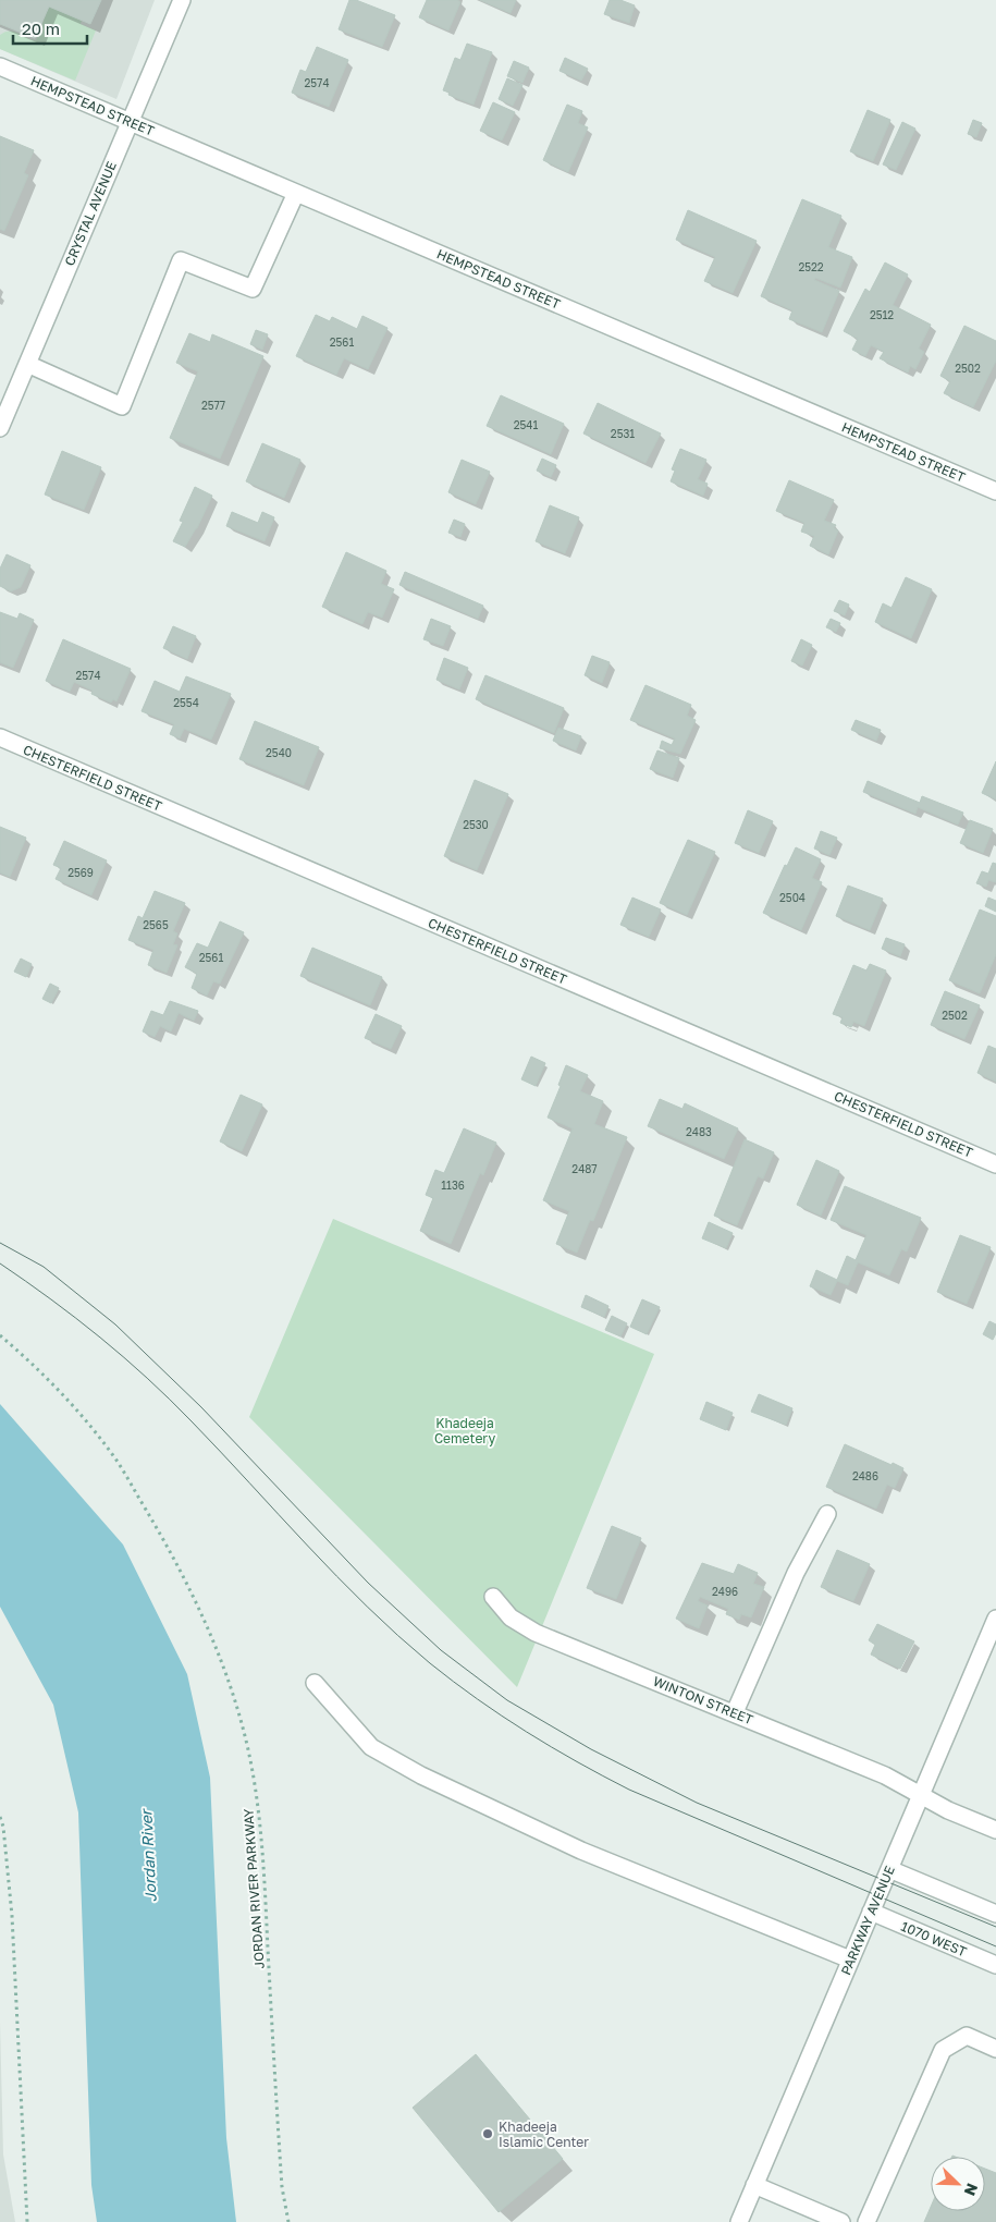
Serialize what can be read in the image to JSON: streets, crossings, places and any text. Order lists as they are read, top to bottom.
{
  "streets": {
    "street": [
      "HEMPSTEAD STREET",
      "CRYSTAL AVENUE",
      "CHESTERFIELD STREET",
      "WINTON STREET",
      "PARKWAY AVENUE",
      "1070 WEST"
    ],
    "path": ["JORDAN RIVER PARKWAY"]
  },
  "crossings": [
    ["HEMPSTEAD STREET", "CRYSTAL AVENUE"],
    ["WINTON STREET", "PARKWAY AVENUE"],
    ["PARKWAY AVENUE", "1070 WEST"]
  ],
  "water": ["Jordan River"],
  "parks": ["Khadeeja Cemetery"],
  "places": ["Khadeeja Islamic Center"],
  "house_numbers": [
    "2574",
    "2522",
    "2512",
    "2561",
    "2502",
    "2577",
    "2541",
    "2531",
    "2574",
    "2554",
    "2540",
    "2530",
    "2569",
    "2504",
    "2565",
    "2561",
    "2502",
    "2483",
    "2487",
    "1136",
    "2486",
    "2496"
  ],
  "scale_bar": "20 m",
  "north": "bottom right"
}
